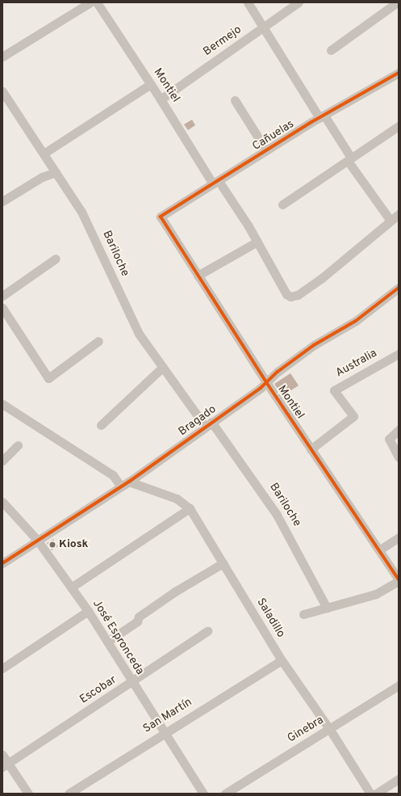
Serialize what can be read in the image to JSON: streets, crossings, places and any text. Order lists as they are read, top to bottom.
{
  "streets": {
    "street": [
      "Bermejo",
      "Montiel",
      "Cañuelas",
      "Bariloche",
      "Australia",
      "Bragado",
      "Saladillo",
      "José Espronceda",
      "Escobar",
      "San Martín",
      "Ginebra"
    ]
  },
  "crossings": [
    ["Bermejo", "Montiel"],
    ["Montiel", "Cañuelas"],
    ["Montiel", "Australia"],
    ["Montiel", "Bragado"],
    ["Bariloche", "Bragado"],
    ["Bragado", "Saladillo"],
    ["Bragado", "José Espronceda"],
    ["Saladillo", "San Martín"],
    ["Saladillo", "Ginebra"],
    ["José Espronceda", "Escobar"],
    ["José Espronceda", "San Martín"]
  ],
  "places": ["Kiosk"]
}
